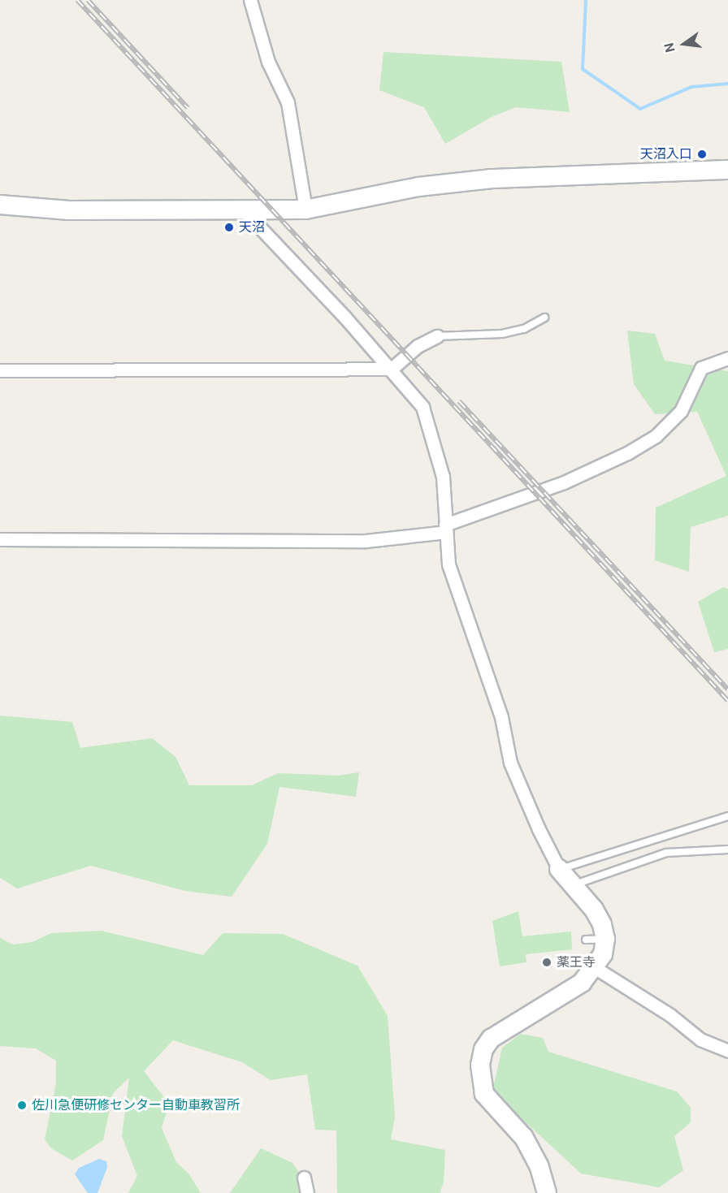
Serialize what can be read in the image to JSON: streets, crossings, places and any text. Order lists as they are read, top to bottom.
{
  "places": [
    "天沼入口",
    "天沼",
    "薬王寺",
    "佐川急便研修センター自動車教習所"
  ],
  "north": "left"
}
